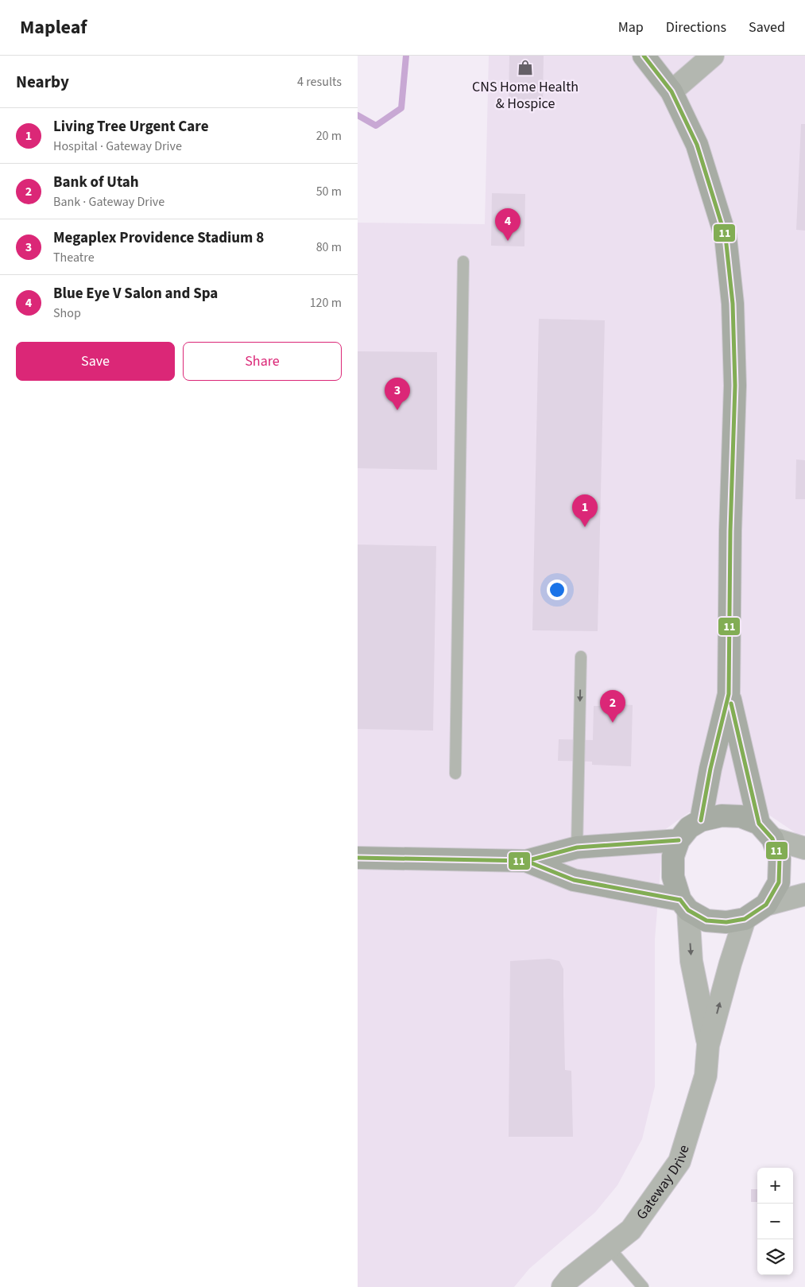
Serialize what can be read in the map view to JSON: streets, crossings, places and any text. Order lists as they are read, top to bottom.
{
  "streets": {
    "street": ["Gateway Drive"]
  },
  "places": {
    "shop": ["CNS Home Health & Hospice"]
  },
  "lines": ["transit line 11"],
  "page": {
    "header": "Mapleaf",
    "nav": ["Map", "Directions", "Saved"],
    "heading": ["Nearby", "4 results"],
    "list": [
      {
        "mark": "1",
        "name": "Living Tree Urgent Care",
        "note": "Hospital · Gateway Drive",
        "value": "20 m"
      },
      {
        "mark": "2",
        "name": "Bank of Utah",
        "note": "Bank · Gateway Drive",
        "value": "50 m"
      },
      {
        "mark": "3",
        "name": "Megaplex Providence Stadium 8",
        "note": "Theatre",
        "value": "80 m"
      },
      {
        "mark": "4",
        "name": "Blue Eye V Salon and Spa",
        "note": "Shop",
        "value": "120 m"
      }
    ],
    "pins": [
      "4",
      "3",
      "1",
      "2"
    ],
    "buttons": ["Save", "Share"],
    "map_buttons": ["+", "−"]
  }
}
